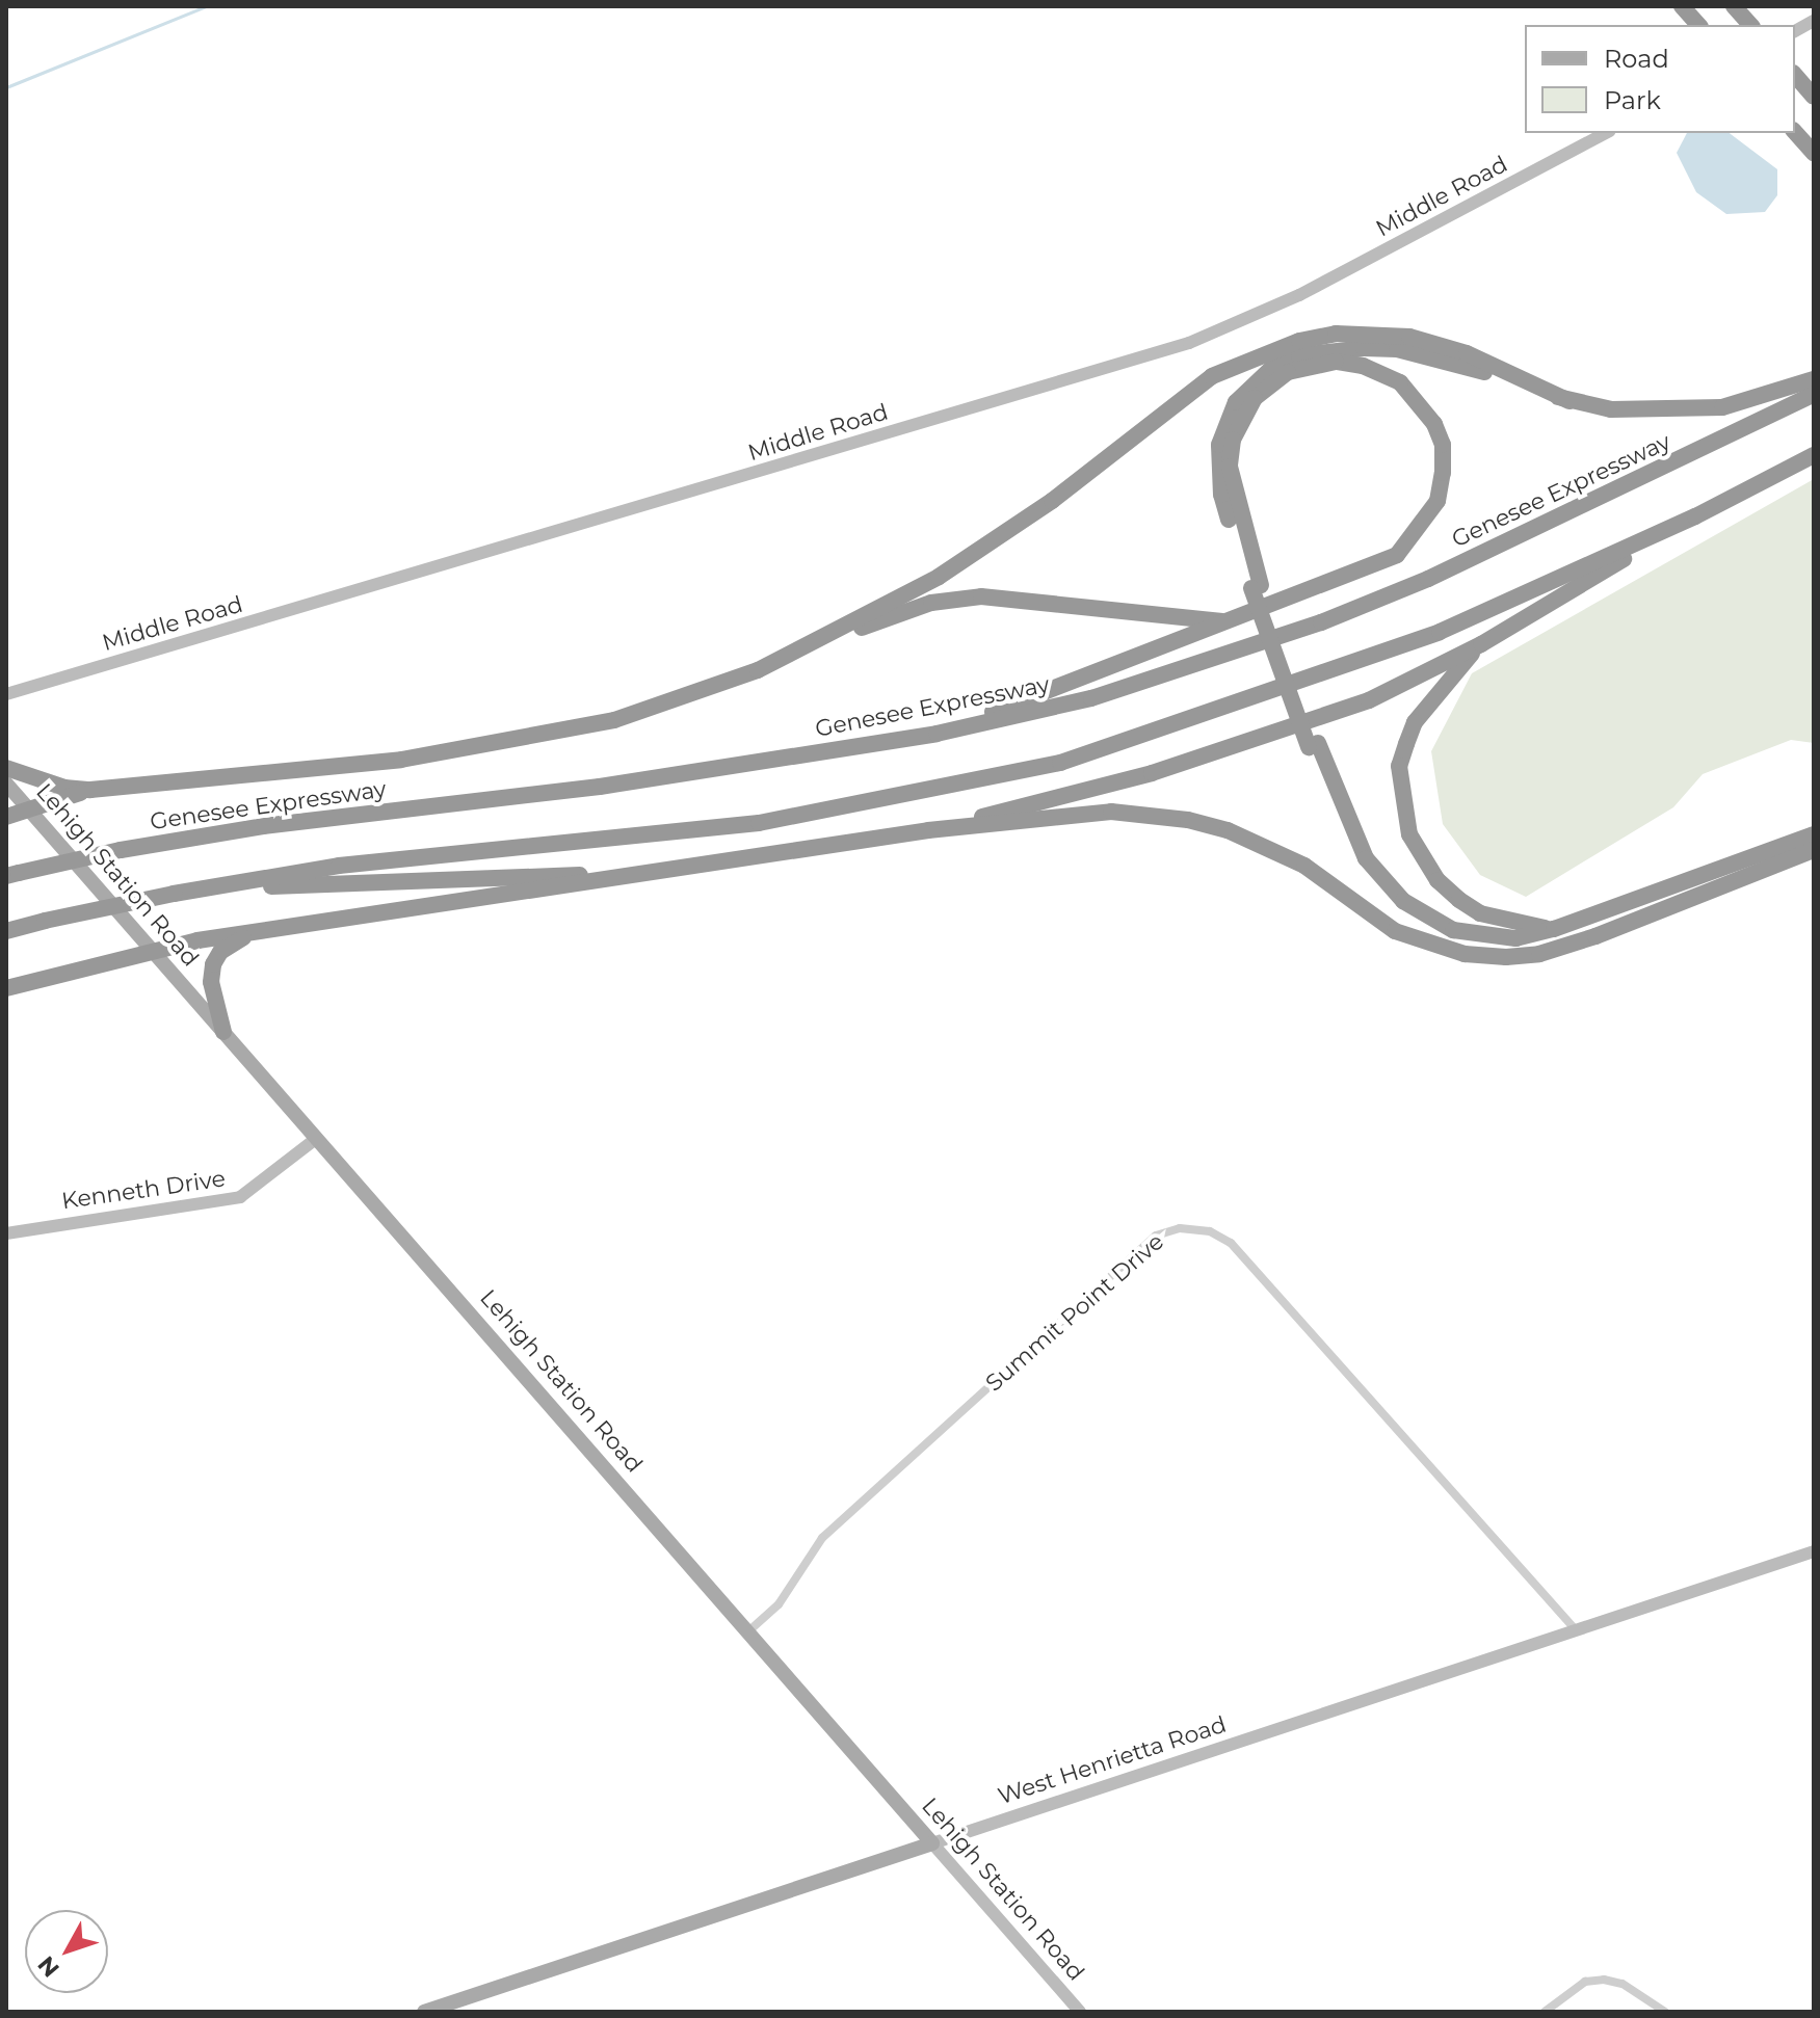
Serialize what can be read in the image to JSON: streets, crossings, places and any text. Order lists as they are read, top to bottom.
{
  "streets": {
    "highway": ["Genesee Expressway"],
    "main road": ["Lehigh Station Road", "West Henrietta Road"],
    "street": ["Middle Road", "Kenneth Drive", "Summit Point Drive"]
  },
  "crossings": [
    ["Lehigh Station Road", "Kenneth Drive"],
    ["Lehigh Station Road", "Summit Point Drive"],
    ["Lehigh Station Road", "West Henrietta Road"],
    ["Summit Point Drive", "West Henrietta Road"]
  ],
  "legend": ["Road", "Park"],
  "north": "bottom left"
}
